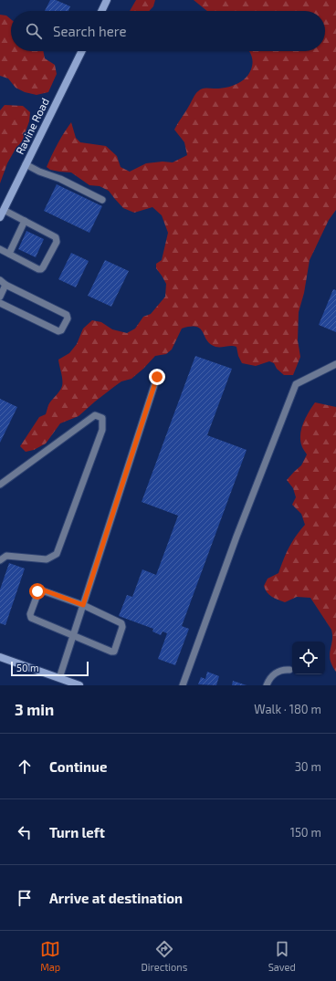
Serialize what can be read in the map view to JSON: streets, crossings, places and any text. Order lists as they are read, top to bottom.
{
  "streets": {
    "street": ["Ravine Road"]
  },
  "scale_bar": "50 m",
  "page": {
    "search": "Search here",
    "scale": "50 m",
    "heading": ["3 min", "Walk · 180 m"],
    "list": [
      ["Continue", "30 m"],
      ["Turn left", "150 m"],
      "Arrive at destination"
    ],
    "nav": ["Map", "Directions", "Saved"]
  }
}
